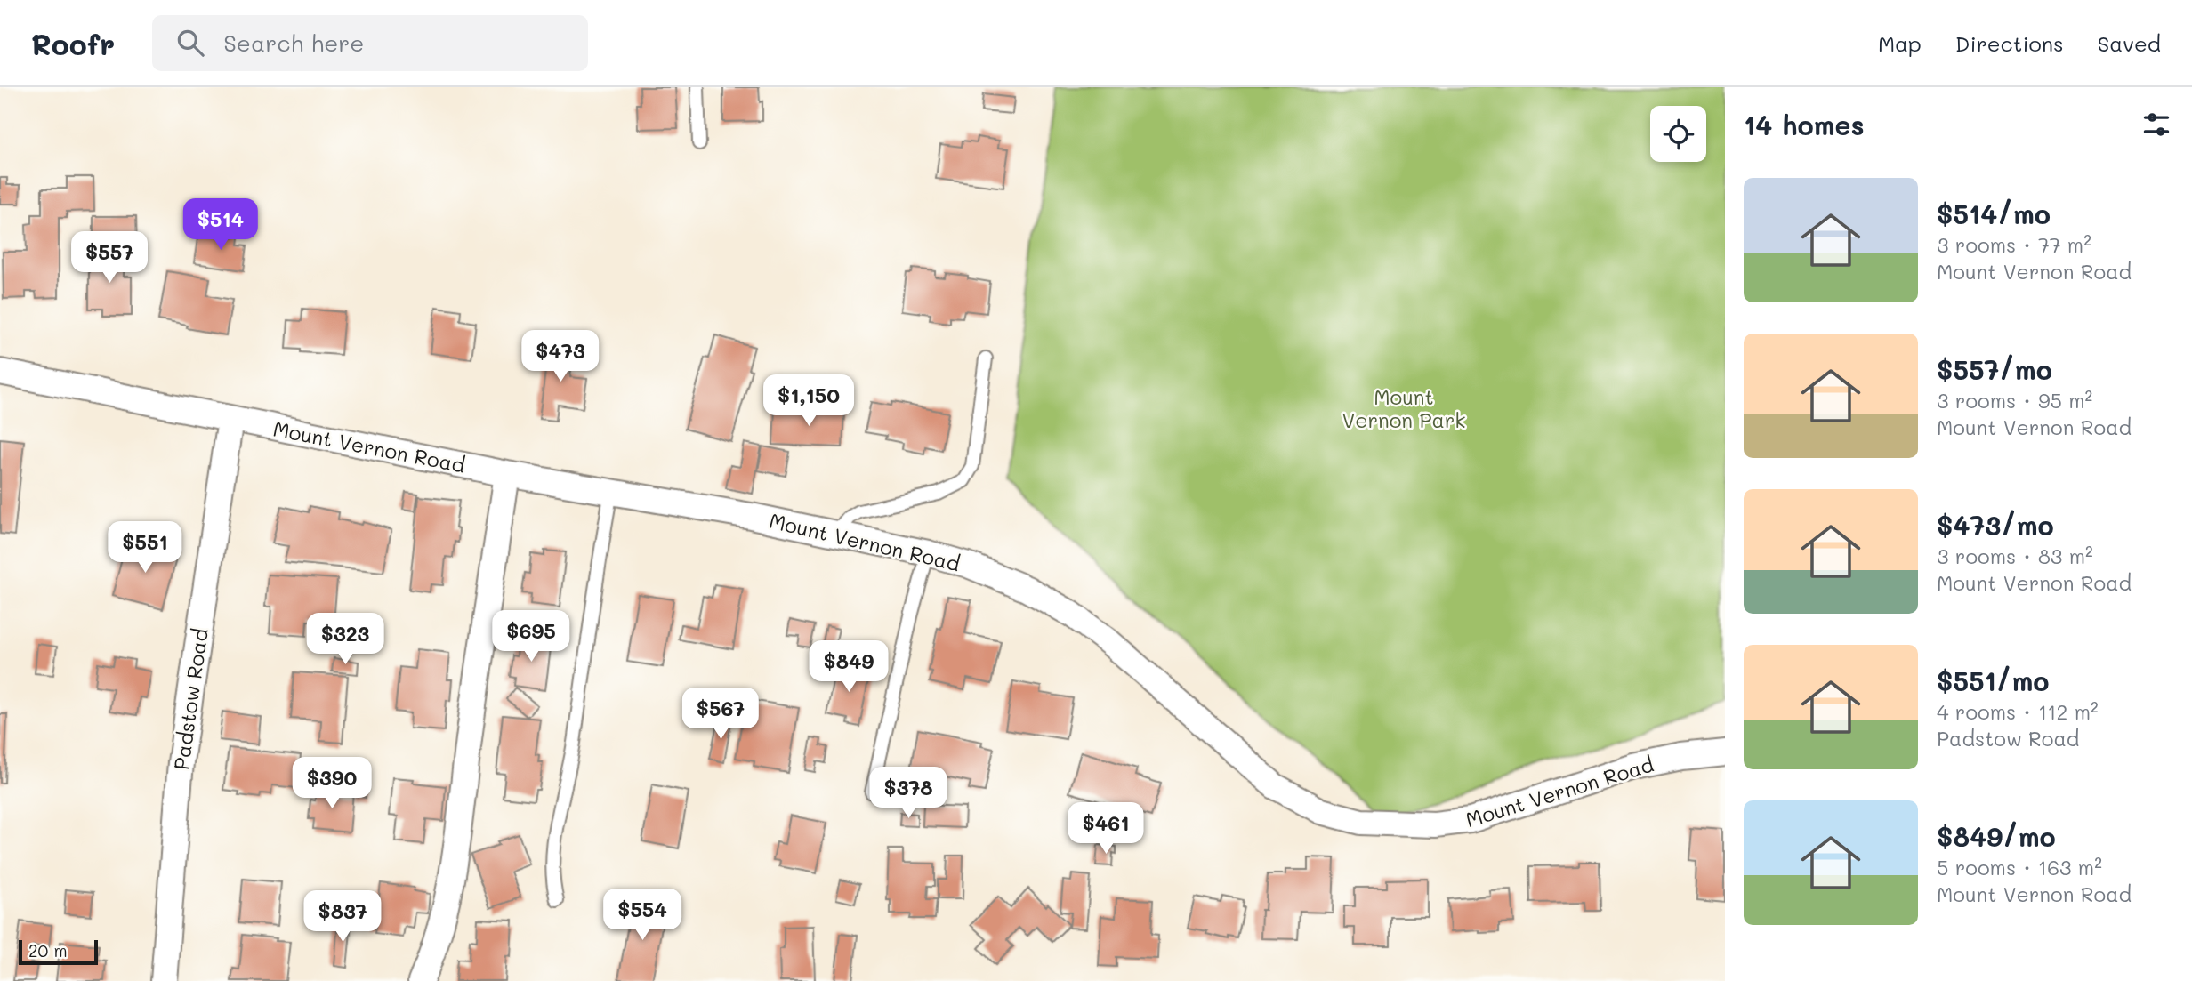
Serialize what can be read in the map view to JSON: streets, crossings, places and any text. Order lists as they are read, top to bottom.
{
  "streets": {
    "street": ["Mount Vernon Road", "Padstow Road"]
  },
  "crossings": [
    ["Mount Vernon Road", "Padstow Road"]
  ],
  "parks": ["Mount Vernon Park"],
  "scale_bar": "20 m",
  "page": {
    "header": "Roofr",
    "search": "Search here",
    "nav": ["Map", "Directions", "Saved"],
    "heading": "14 homes",
    "list": [
      {
        "name": "$514/mo",
        "note": "3 rooms · 77 m² · Mount Vernon Road"
      },
      {
        "name": "$557/mo",
        "note": "3 rooms · 95 m² · Mount Vernon Road"
      },
      {
        "name": "$473/mo",
        "note": "3 rooms · 83 m² · Mount Vernon Road"
      },
      {
        "name": "$551/mo",
        "note": "4 rooms · 112 m² · Padstow Road"
      },
      {
        "name": "$849/mo",
        "note": "5 rooms · 163 m² · Mount Vernon Road"
      }
    ],
    "price": [
      "$514",
      "$557",
      "$473",
      "$1,150",
      "$551",
      "$695",
      "$323",
      "$849",
      "$567",
      "$390",
      "$378",
      "$461",
      "$554",
      "$837"
    ],
    "scale": "20 m"
  }
}
